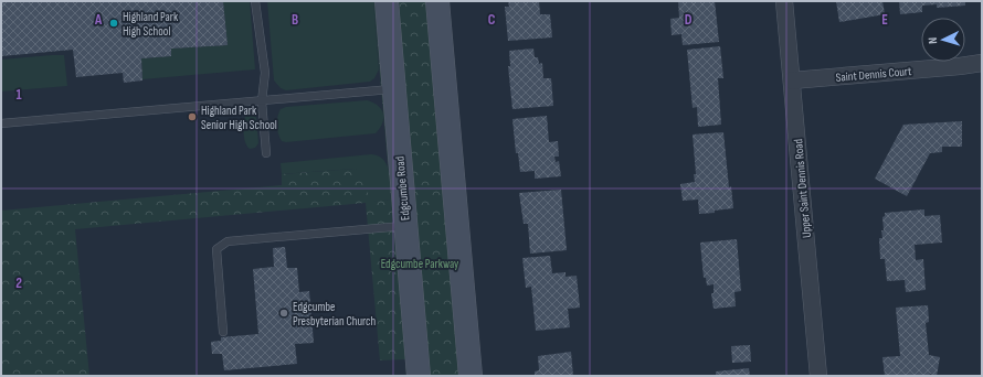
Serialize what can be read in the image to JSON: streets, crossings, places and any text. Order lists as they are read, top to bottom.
{
  "streets": {
    "street": ["Saint Dennis Court", "Edgcumbe Road", "Upper Saint Dennis Road"]
  },
  "crossings": [
    ["Saint Dennis Court", "Upper Saint Dennis Road"]
  ],
  "parks": ["Edgcumbe Parkway"],
  "places": ["Highland Park High School", "Highland Park Senior High School", "Edgcumbe Presbyterian Church"],
  "north": "left",
  "grid": {
    "columns": [
      "A",
      "B",
      "C",
      "D",
      "E"
    ],
    "rows": ["1", "2"]
  }
}
